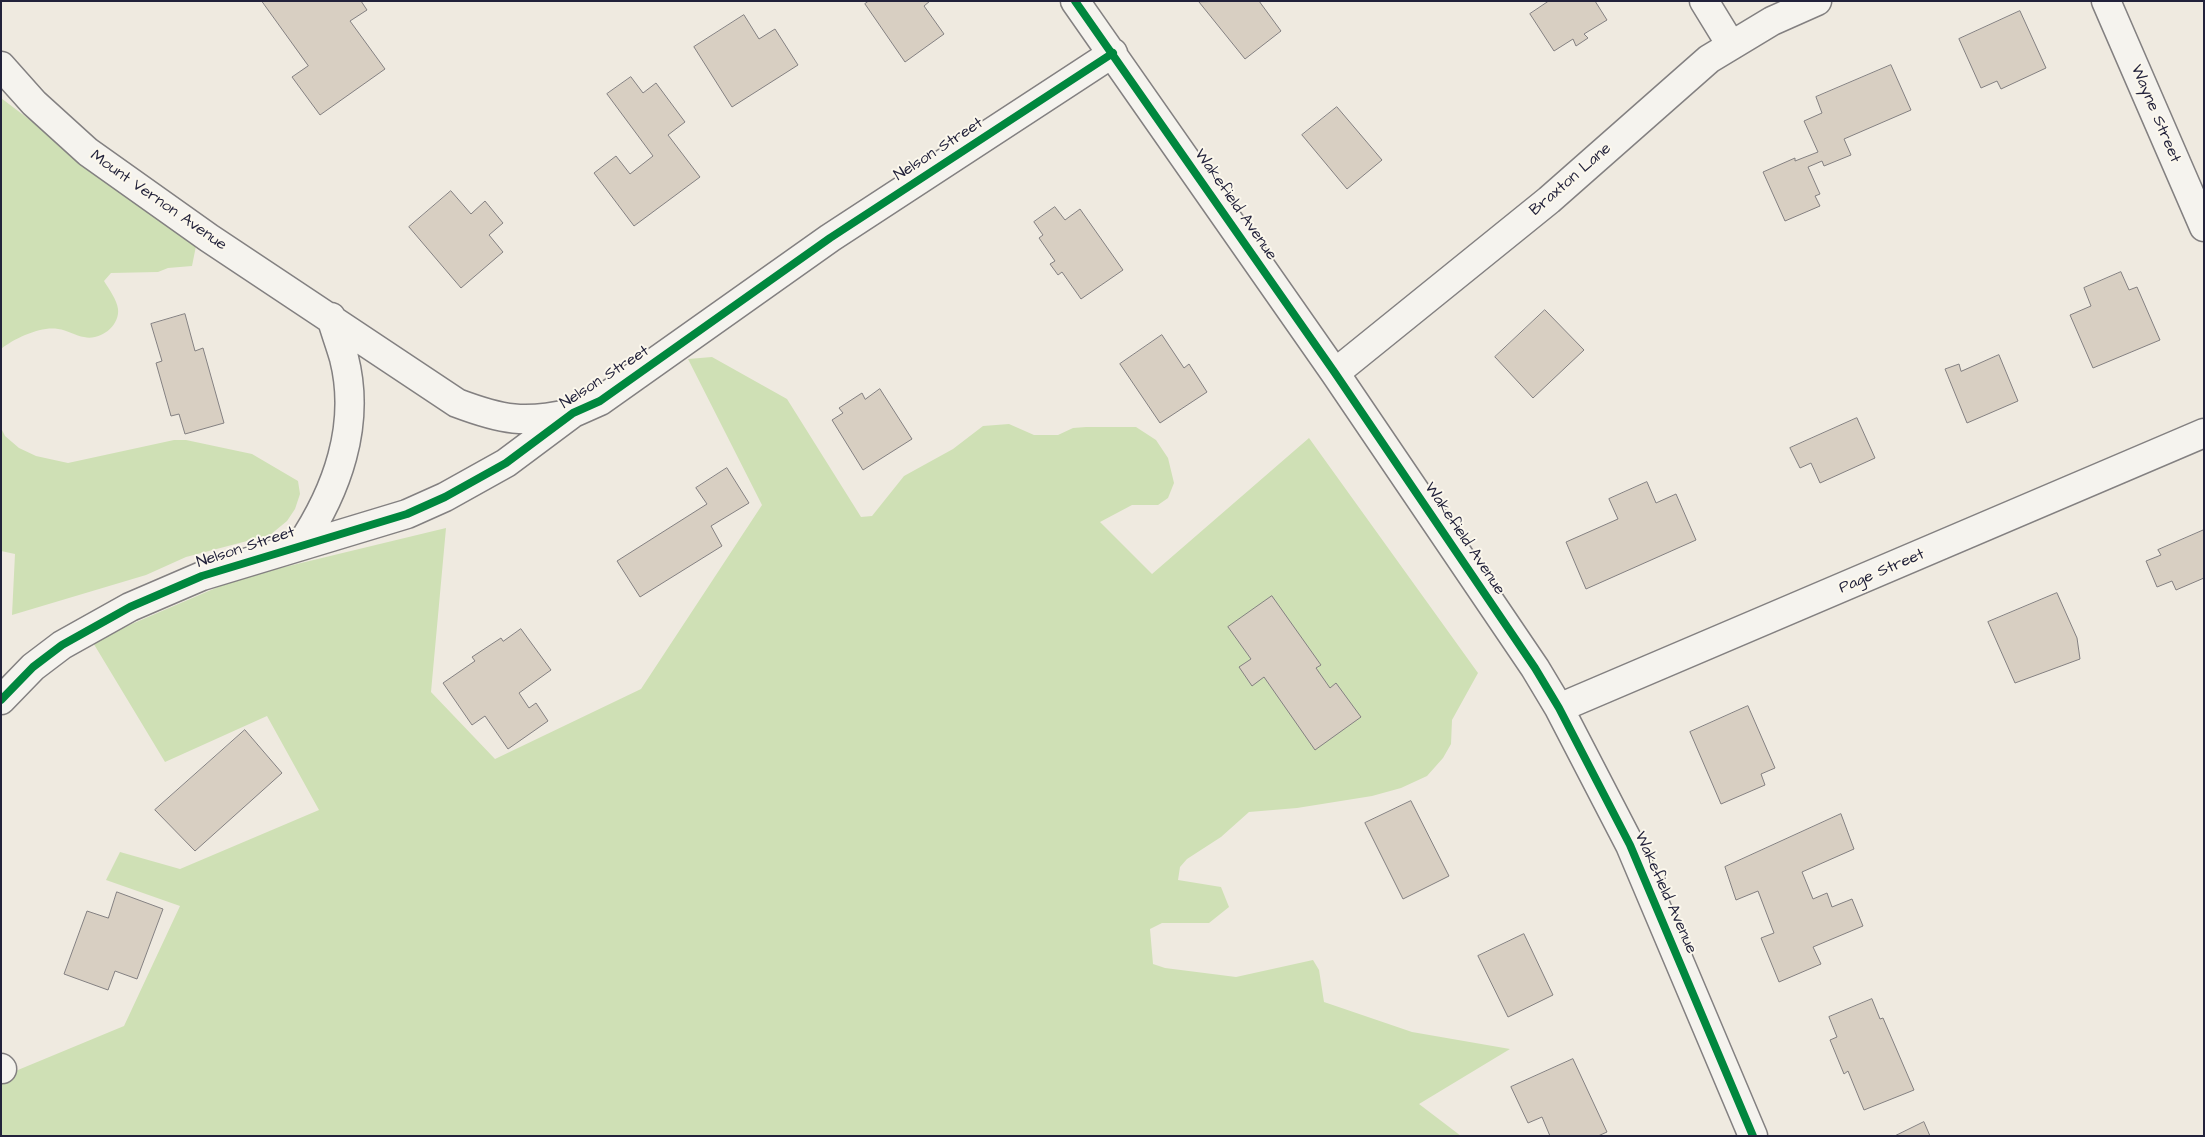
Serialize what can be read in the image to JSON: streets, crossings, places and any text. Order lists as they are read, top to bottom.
{
  "streets": {
    "street": [
      "Wayne Street",
      "Nelson Street",
      "Braxton Lane",
      "Mount Vernon Avenue",
      "Wakefield Avenue",
      "Page Street"
    ]
  },
  "crossings": [
    ["Nelson Street", "Mount Vernon Avenue"],
    ["Nelson Street", "Wakefield Avenue"],
    ["Braxton Lane", "Wakefield Avenue"],
    ["Wakefield Avenue", "Page Street"]
  ]
}
